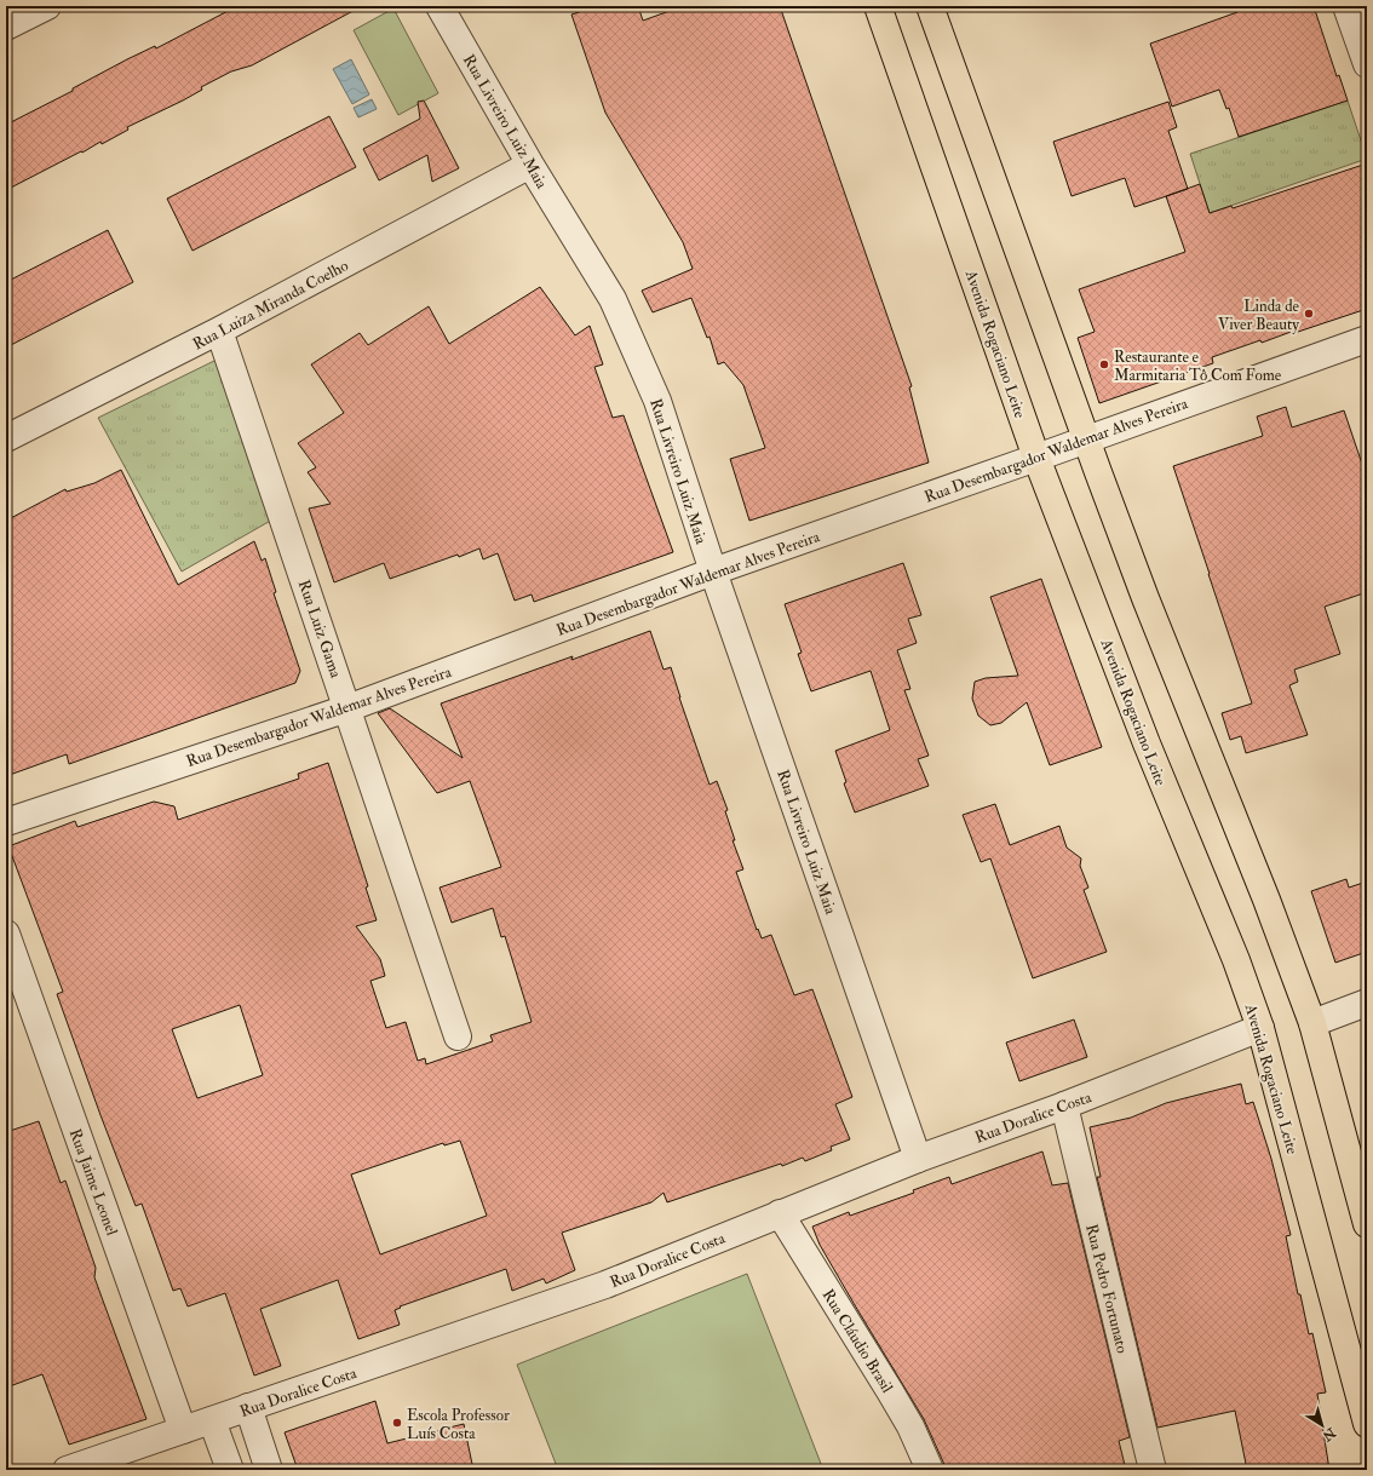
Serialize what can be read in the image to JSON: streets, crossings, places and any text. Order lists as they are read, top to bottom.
{
  "streets": {
    "main road": ["Avenida Rogaciano Leite"],
    "street": [
      "Rua Livreiro Luiz Maia",
      "Rua Luiza Miranda Coelho",
      "Rua Desembargador Waldemar Alves Pereira",
      "Rua Luiz Gama",
      "Rua Doralice Costa",
      "Rua Jaime Leonel",
      "Rua Pedro Fortunato",
      "Rua Cláudio Brasil"
    ]
  },
  "crossings": [
    ["Rua Livreiro Luiz Maia", "Rua Luiza Miranda Coelho"],
    ["Rua Livreiro Luiz Maia", "Rua Desembargador Waldemar Alves Pereira"],
    ["Rua Livreiro Luiz Maia", "Rua Doralice Costa"],
    ["Rua Luiza Miranda Coelho", "Rua Luiz Gama"],
    ["Avenida Rogaciano Leite", "Rua Desembargador Waldemar Alves Pereira"],
    ["Avenida Rogaciano Leite", "Rua Doralice Costa"],
    ["Rua Desembargador Waldemar Alves Pereira", "Rua Luiz Gama"],
    ["Rua Doralice Costa", "Rua Jaime Leonel"],
    ["Rua Doralice Costa", "Rua Pedro Fortunato"],
    ["Rua Doralice Costa", "Rua Cláudio Brasil"]
  ],
  "places": ["Linda de Viver Beauty", "Restaurante e Marmitaria Tô Com Fome", "Escola Professor Luís Costa"],
  "north": "bottom right"
}
